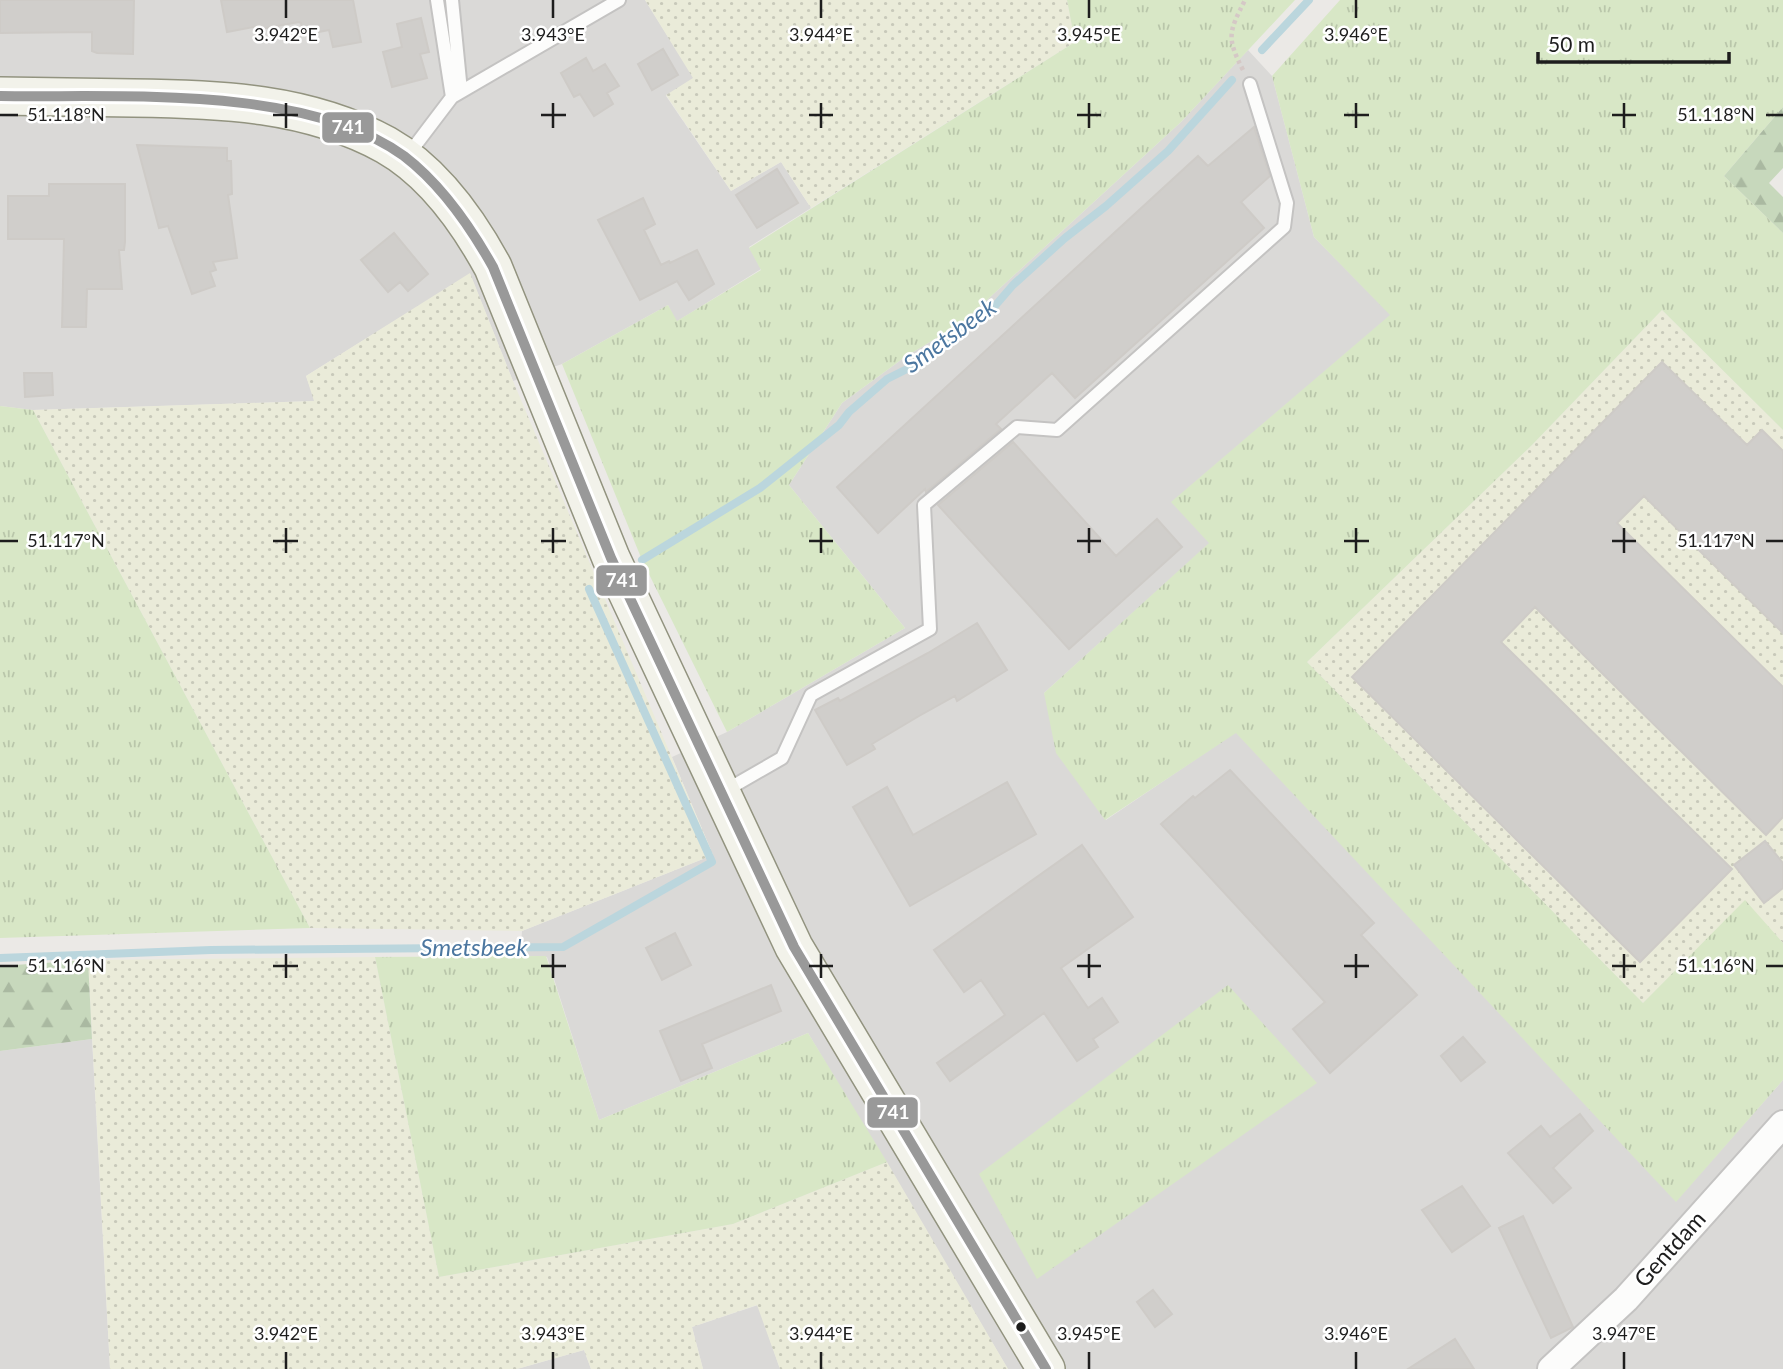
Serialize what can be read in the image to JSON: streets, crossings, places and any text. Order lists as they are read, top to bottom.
{
  "streets": {
    "street": ["Gentdam"]
  },
  "water": ["Smetsbeek"],
  "lines": ["transit line 741"],
  "scale_bar": "50 m",
  "coordinates": [
    "3.942°E",
    "3.943°E",
    "3.944°E",
    "3.945°E",
    "3.946°E",
    "51.118°N",
    "51.117°N",
    "51.116°N",
    "3.947°E"
  ]
}
